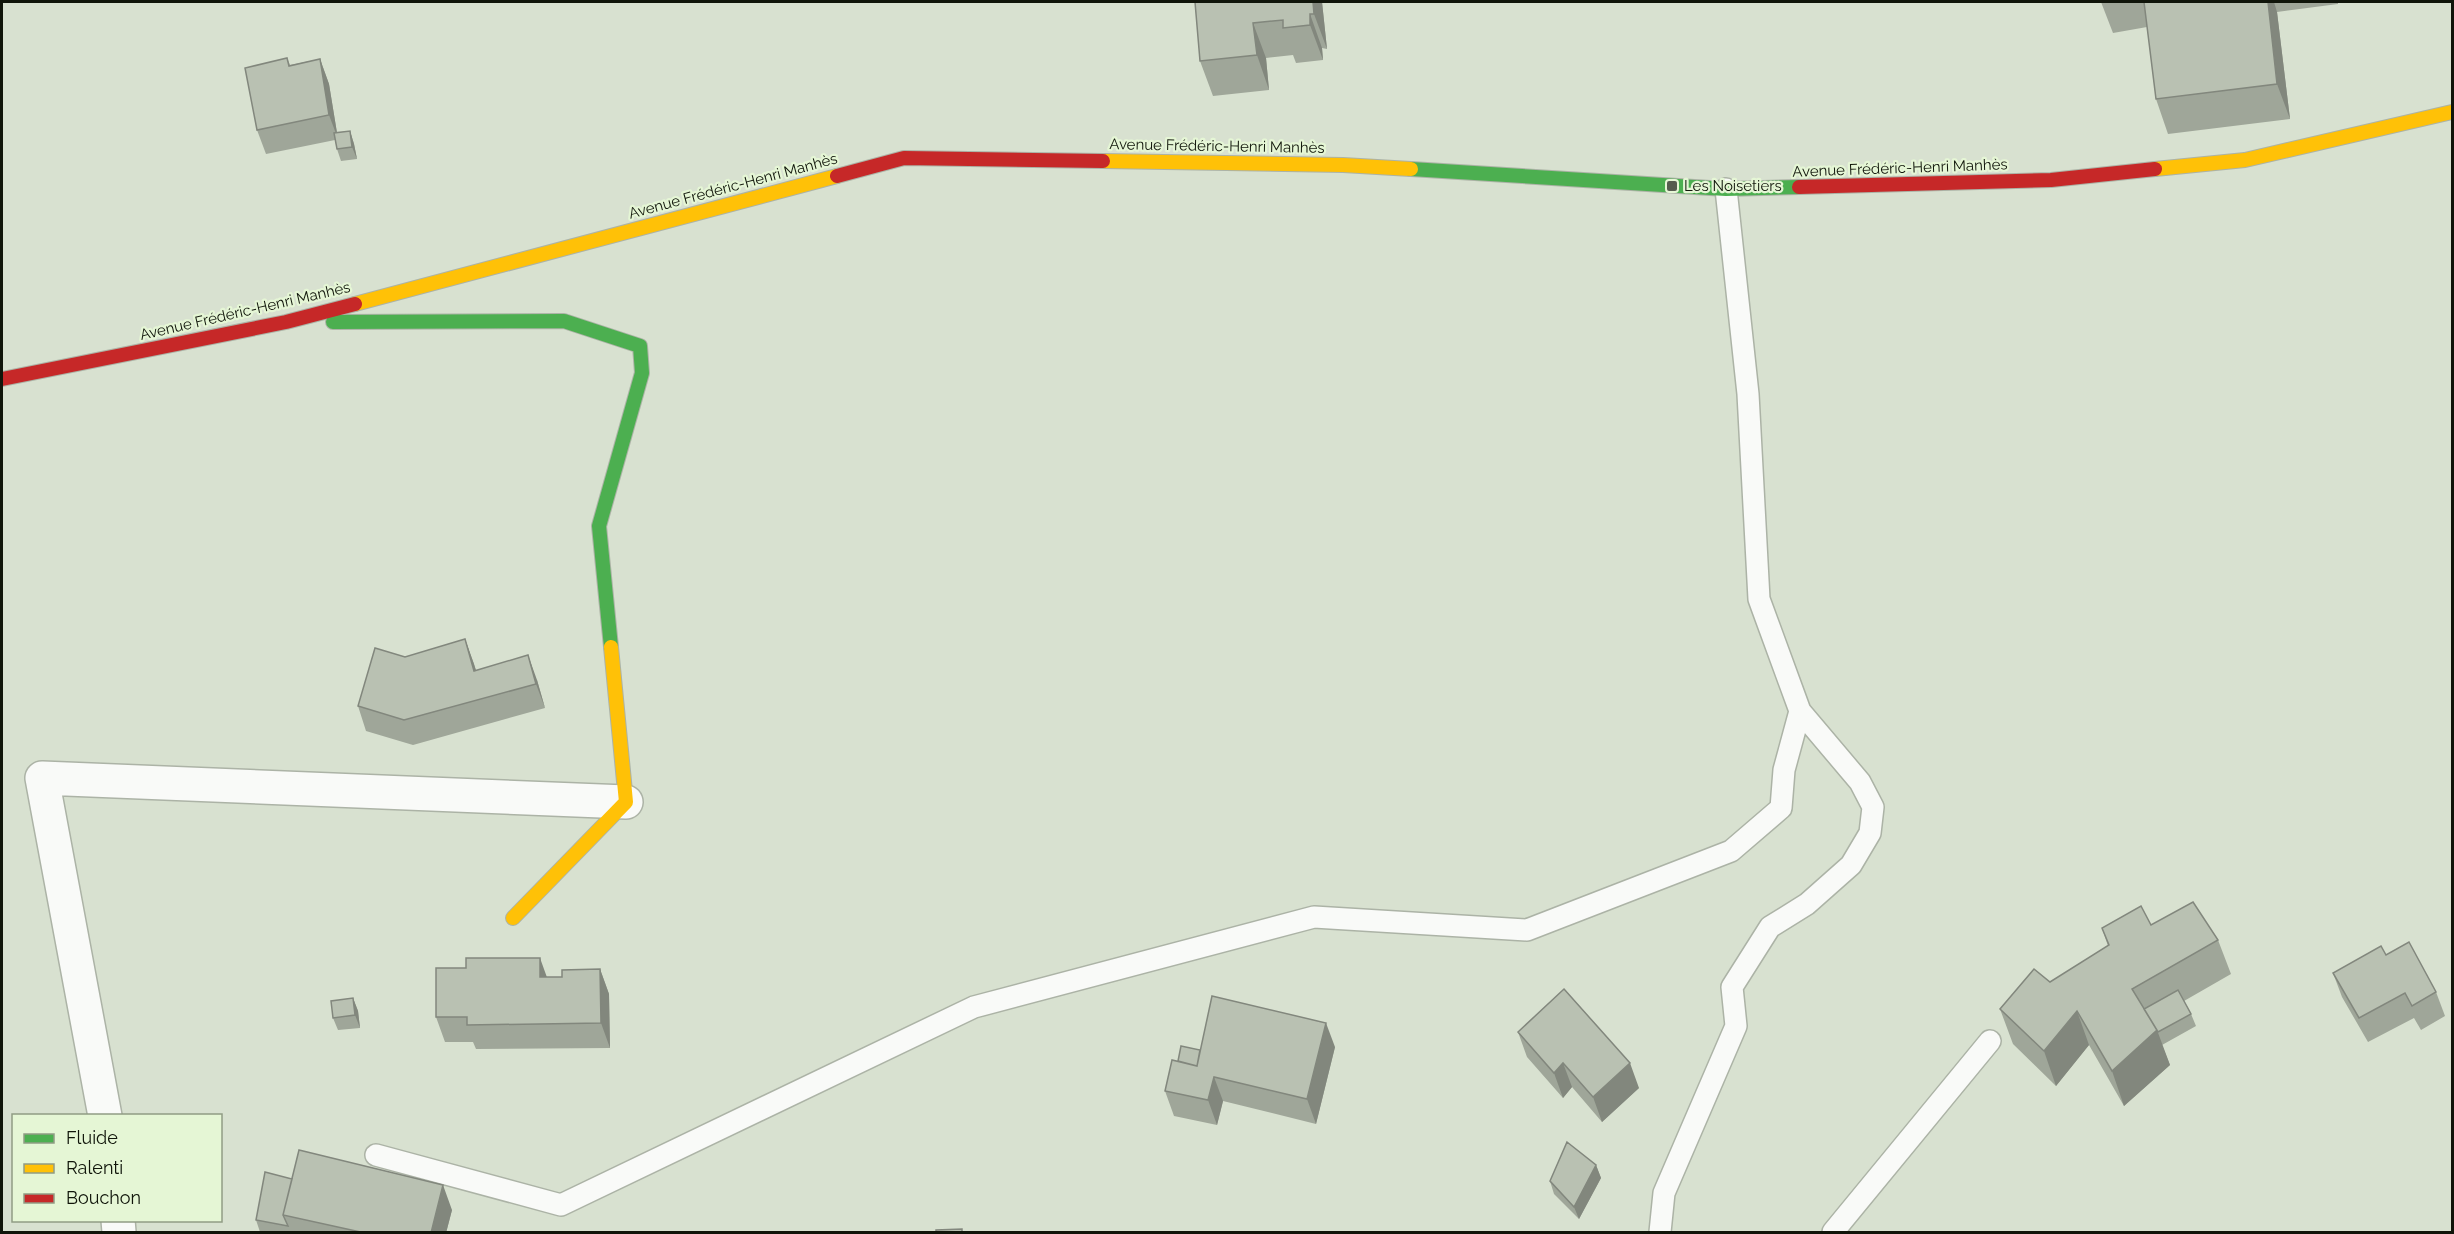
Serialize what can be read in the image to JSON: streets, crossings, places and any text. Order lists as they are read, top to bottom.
{
  "streets": {
    "street": ["Avenue Frédéric-Henri Manhès"]
  },
  "places": {
    "transit": ["Les Noisetiers"]
  },
  "legend": ["Fluide", "Ralenti", "Bouchon"]
}
